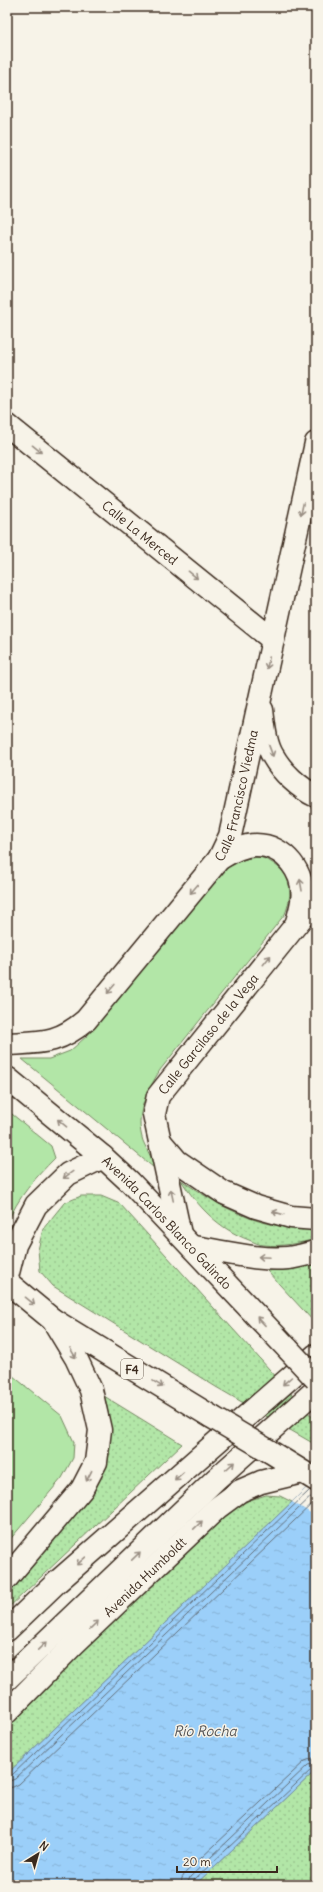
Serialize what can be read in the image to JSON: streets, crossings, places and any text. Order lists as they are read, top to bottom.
{
  "streets": {
    "main road": [
      "Calle La Merced",
      "Calle Francisco Viedma",
      "Calle Garcilaso de la Vega",
      "Avenida Carlos Blanco Galindo",
      "F4",
      "Avenida Humboldt"
    ]
  },
  "crossings": [
    ["Calle La Merced", "Calle Francisco Viedma"],
    ["Calle Garcilaso de la Vega", "Avenida Carlos Blanco Galindo"],
    ["F4", "Avenida Humboldt"]
  ],
  "one_way": ["Calle La Merced", "Calle Francisco Viedma", "Calle Garcilaso de la Vega"],
  "water": ["Río Rocha"],
  "scale_bar": "20 m",
  "north": "top right"
}
